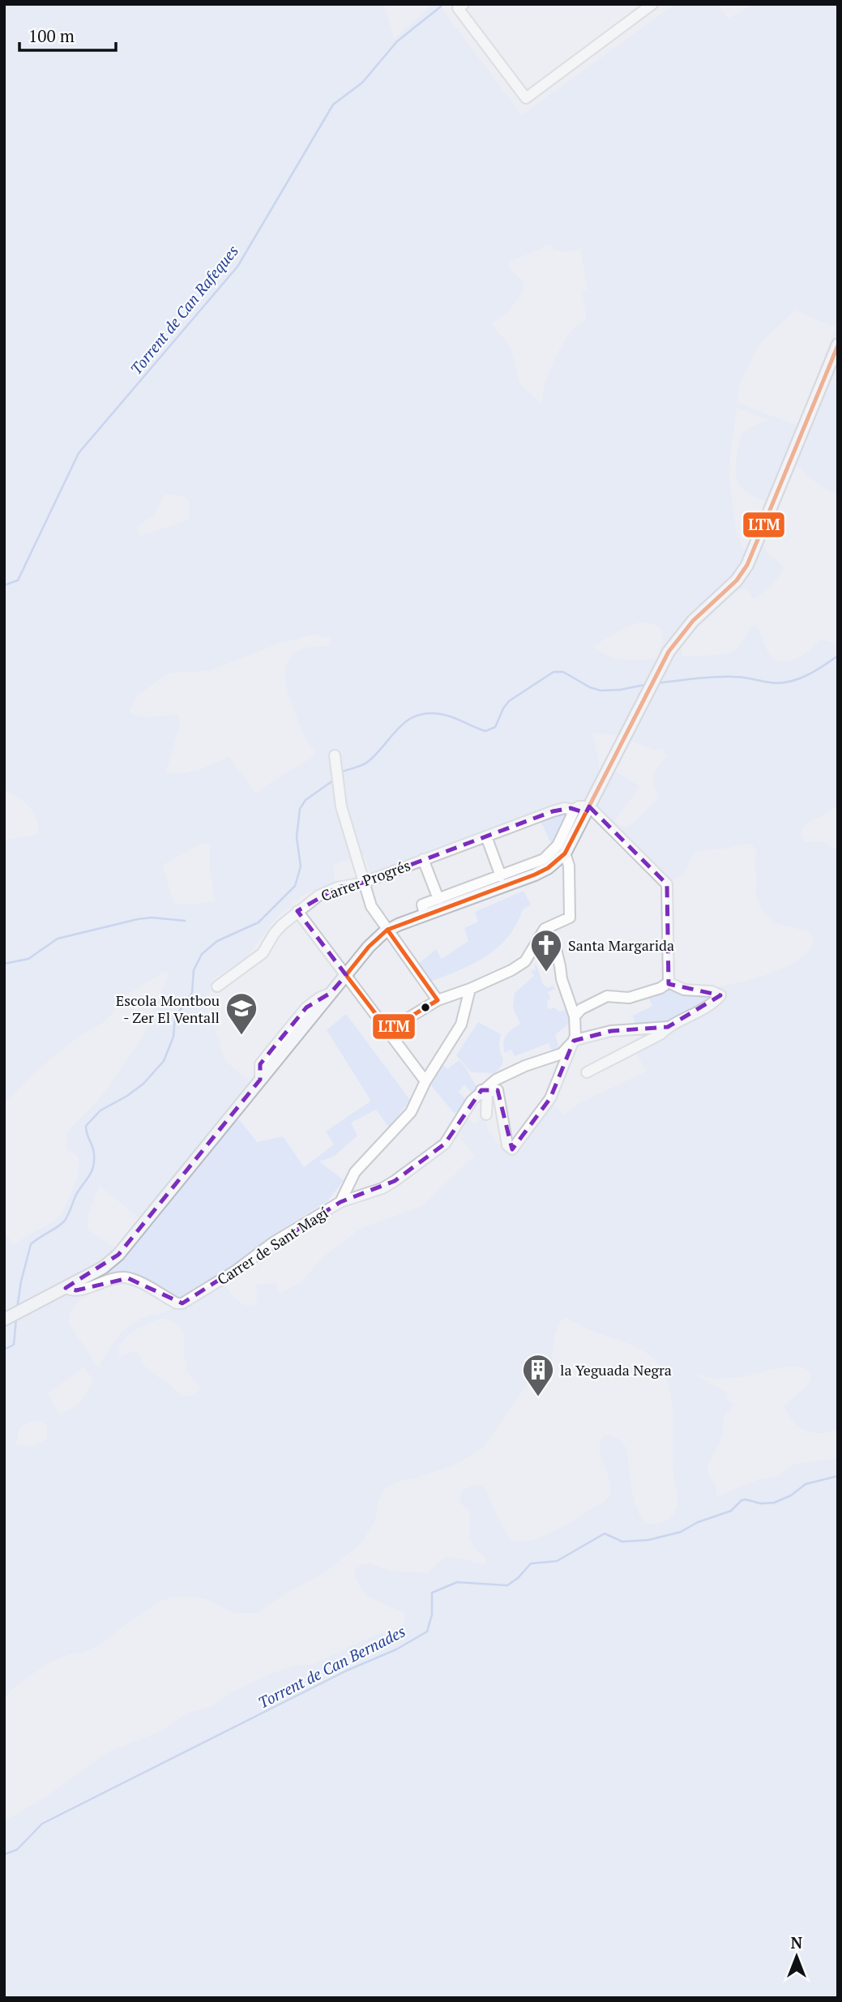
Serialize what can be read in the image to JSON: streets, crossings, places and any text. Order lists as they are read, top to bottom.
{
  "streets": {
    "street": ["Carrer Progrés", "Carrer de Sant Magí"]
  },
  "water": ["Torrent de Can Rafeques", "Torrent de Can Bernades"],
  "places": {
    "church": ["Santa Margarida"],
    "school or university": ["Escola Montbou - Zer El Ventall"],
    "building": ["la Yeguada Negra"]
  },
  "lines": ["transit line LTM"],
  "scale_bar": "100 m",
  "north": "top"
}
